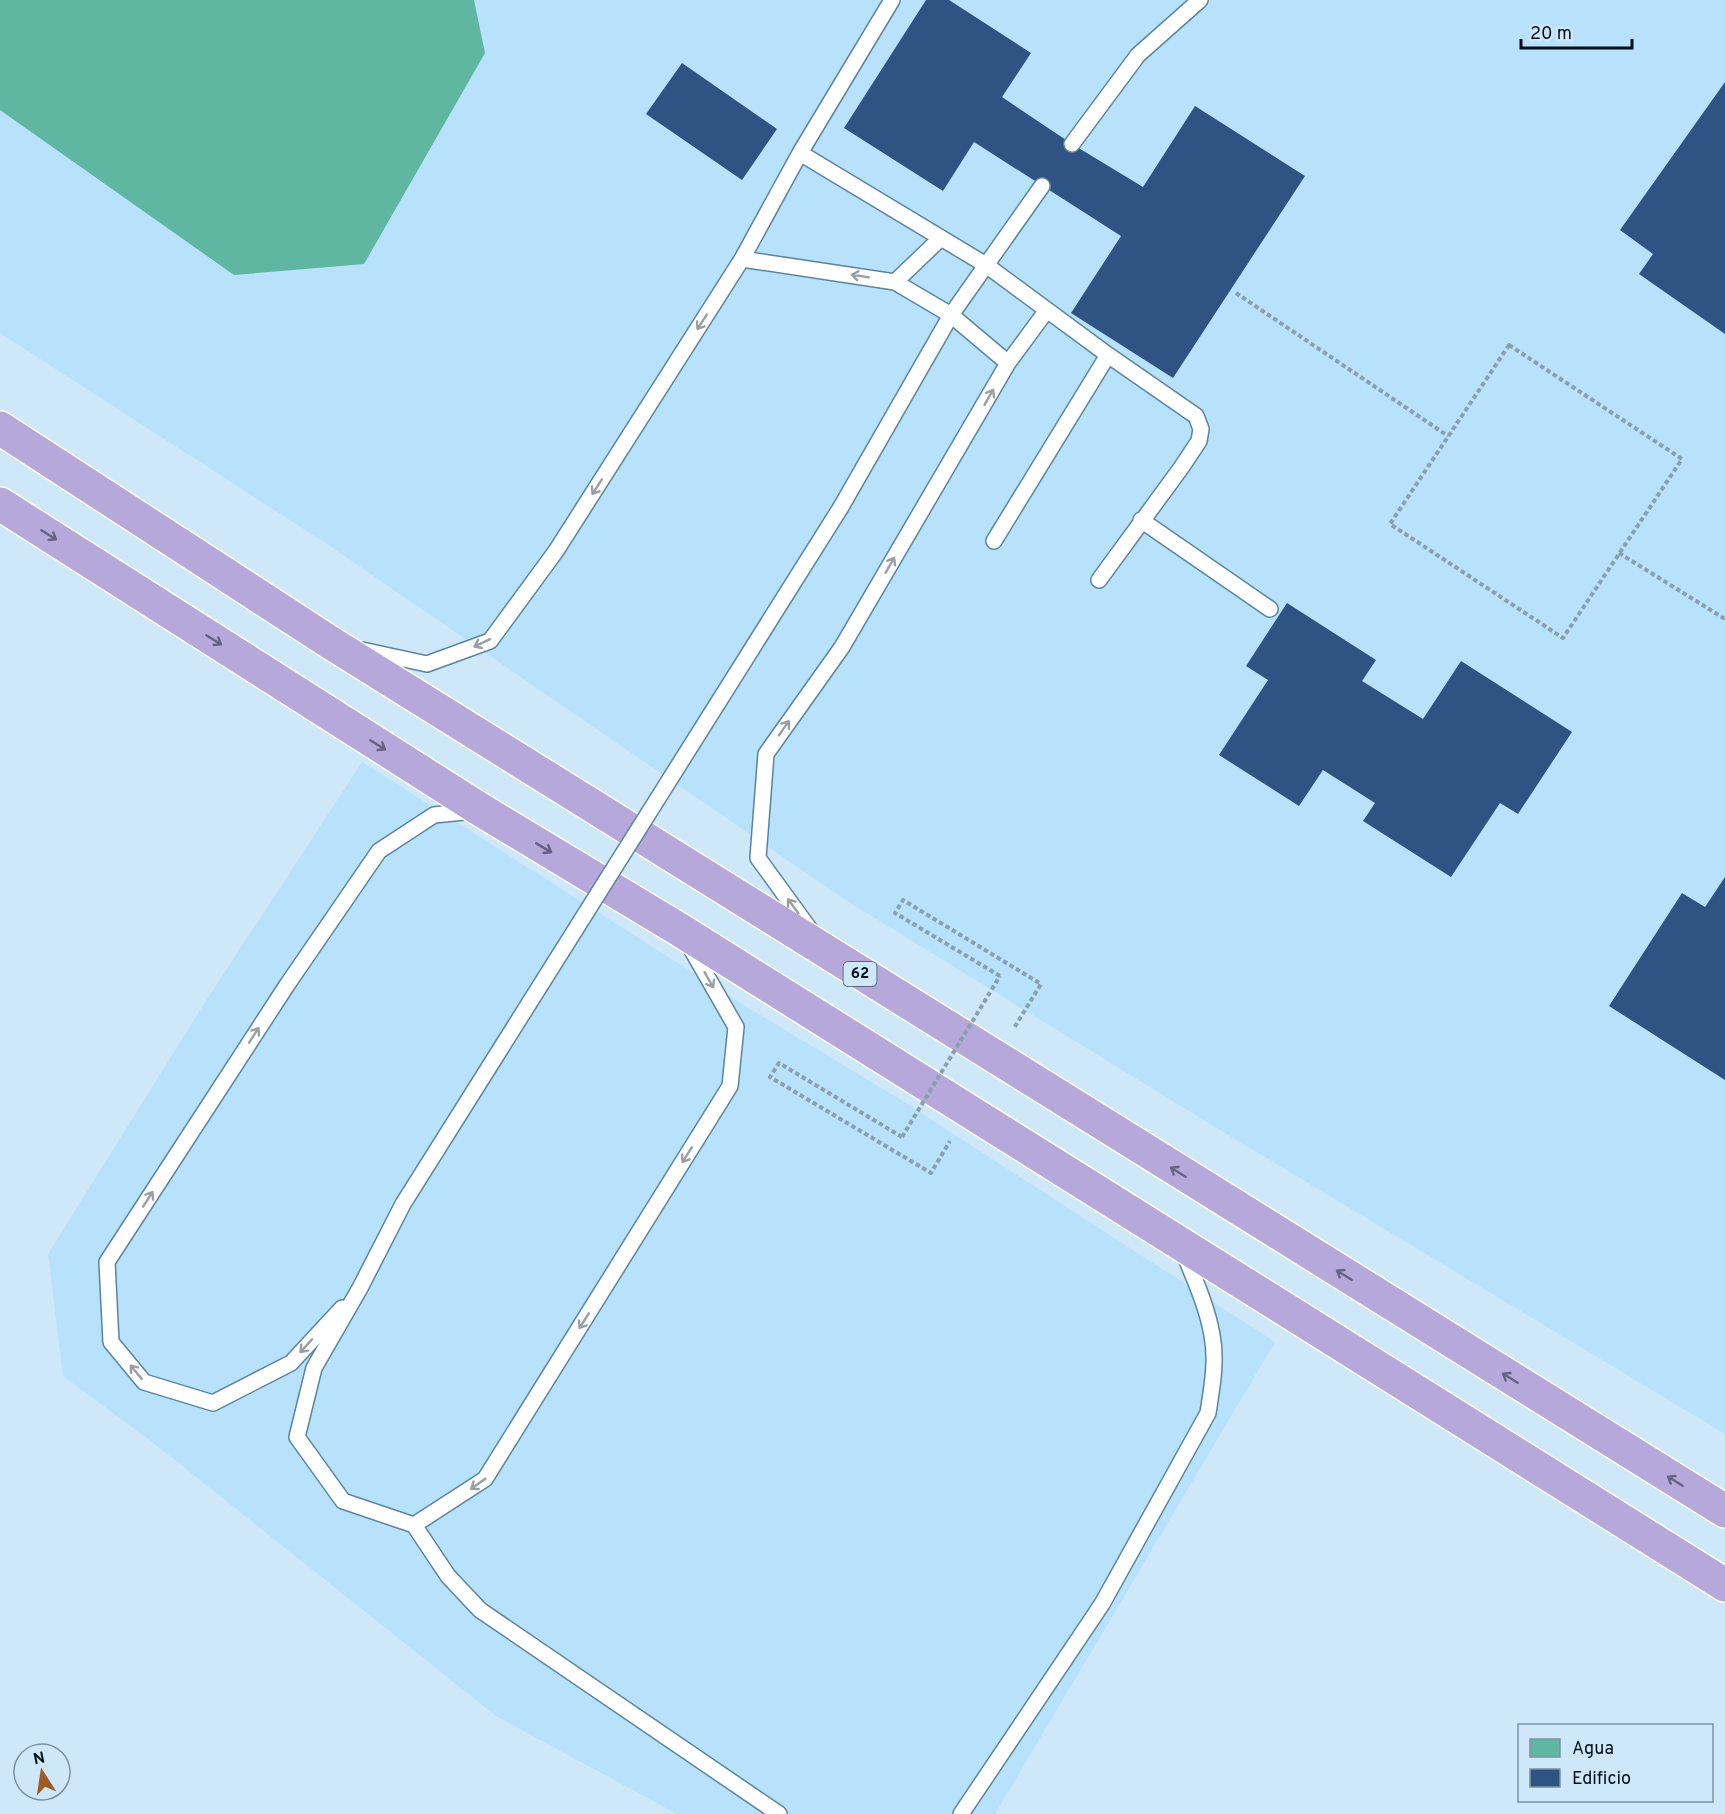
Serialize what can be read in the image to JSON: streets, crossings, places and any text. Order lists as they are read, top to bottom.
{
  "streets": {
    "highway": ["62"]
  },
  "legend": ["Agua", "Edificio"],
  "scale_bar": "20 m",
  "north": "top"
}
